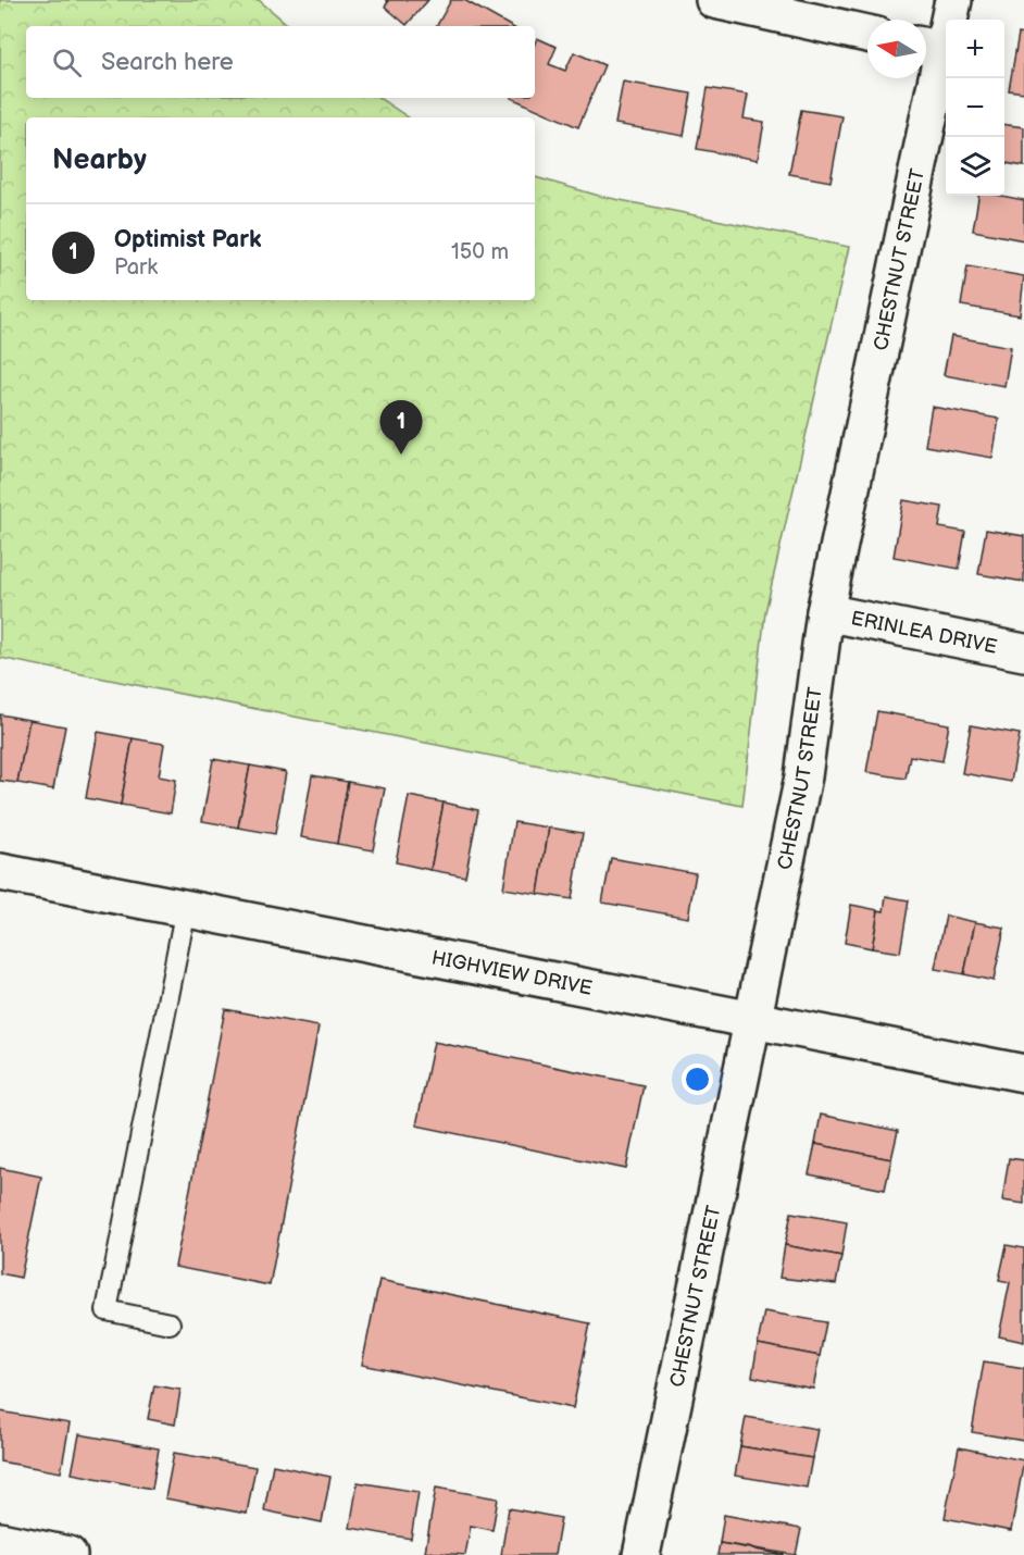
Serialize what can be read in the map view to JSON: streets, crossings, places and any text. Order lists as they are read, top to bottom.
{
  "streets": {
    "street": ["CHESTNUT STREET", "ERINLEA DRIVE", "HIGHVIEW DRIVE"]
  },
  "crossings": [
    ["CHESTNUT STREET", "ERINLEA DRIVE"],
    ["CHESTNUT STREET", "HIGHVIEW DRIVE"]
  ],
  "north": "left",
  "page": {
    "map_buttons": ["+", "−"],
    "search": "Search here",
    "heading": "Nearby",
    "list": [
      {
        "mark": "1",
        "name": "Optimist Park",
        "note": "Park",
        "value": "150 m"
      }
    ],
    "pins": "1"
  }
}
